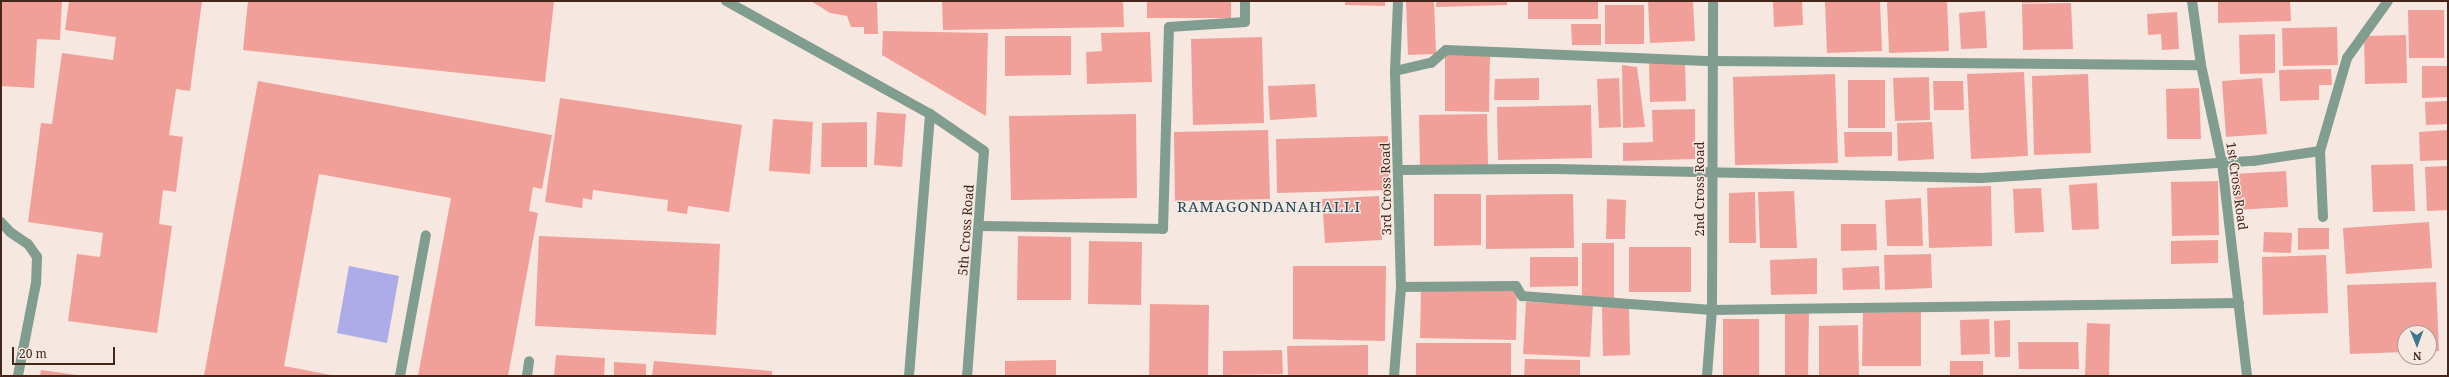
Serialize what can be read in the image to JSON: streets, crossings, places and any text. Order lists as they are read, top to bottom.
{
  "streets": {
    "street": [
      "1st Cross Road",
      "3rd Cross Road",
      "2nd Cross Road",
      "5th Cross Road"
    ]
  },
  "districts": ["RAMAGONDANAHALLI"],
  "scale_bar": "20 m",
  "north": "bottom"
}
